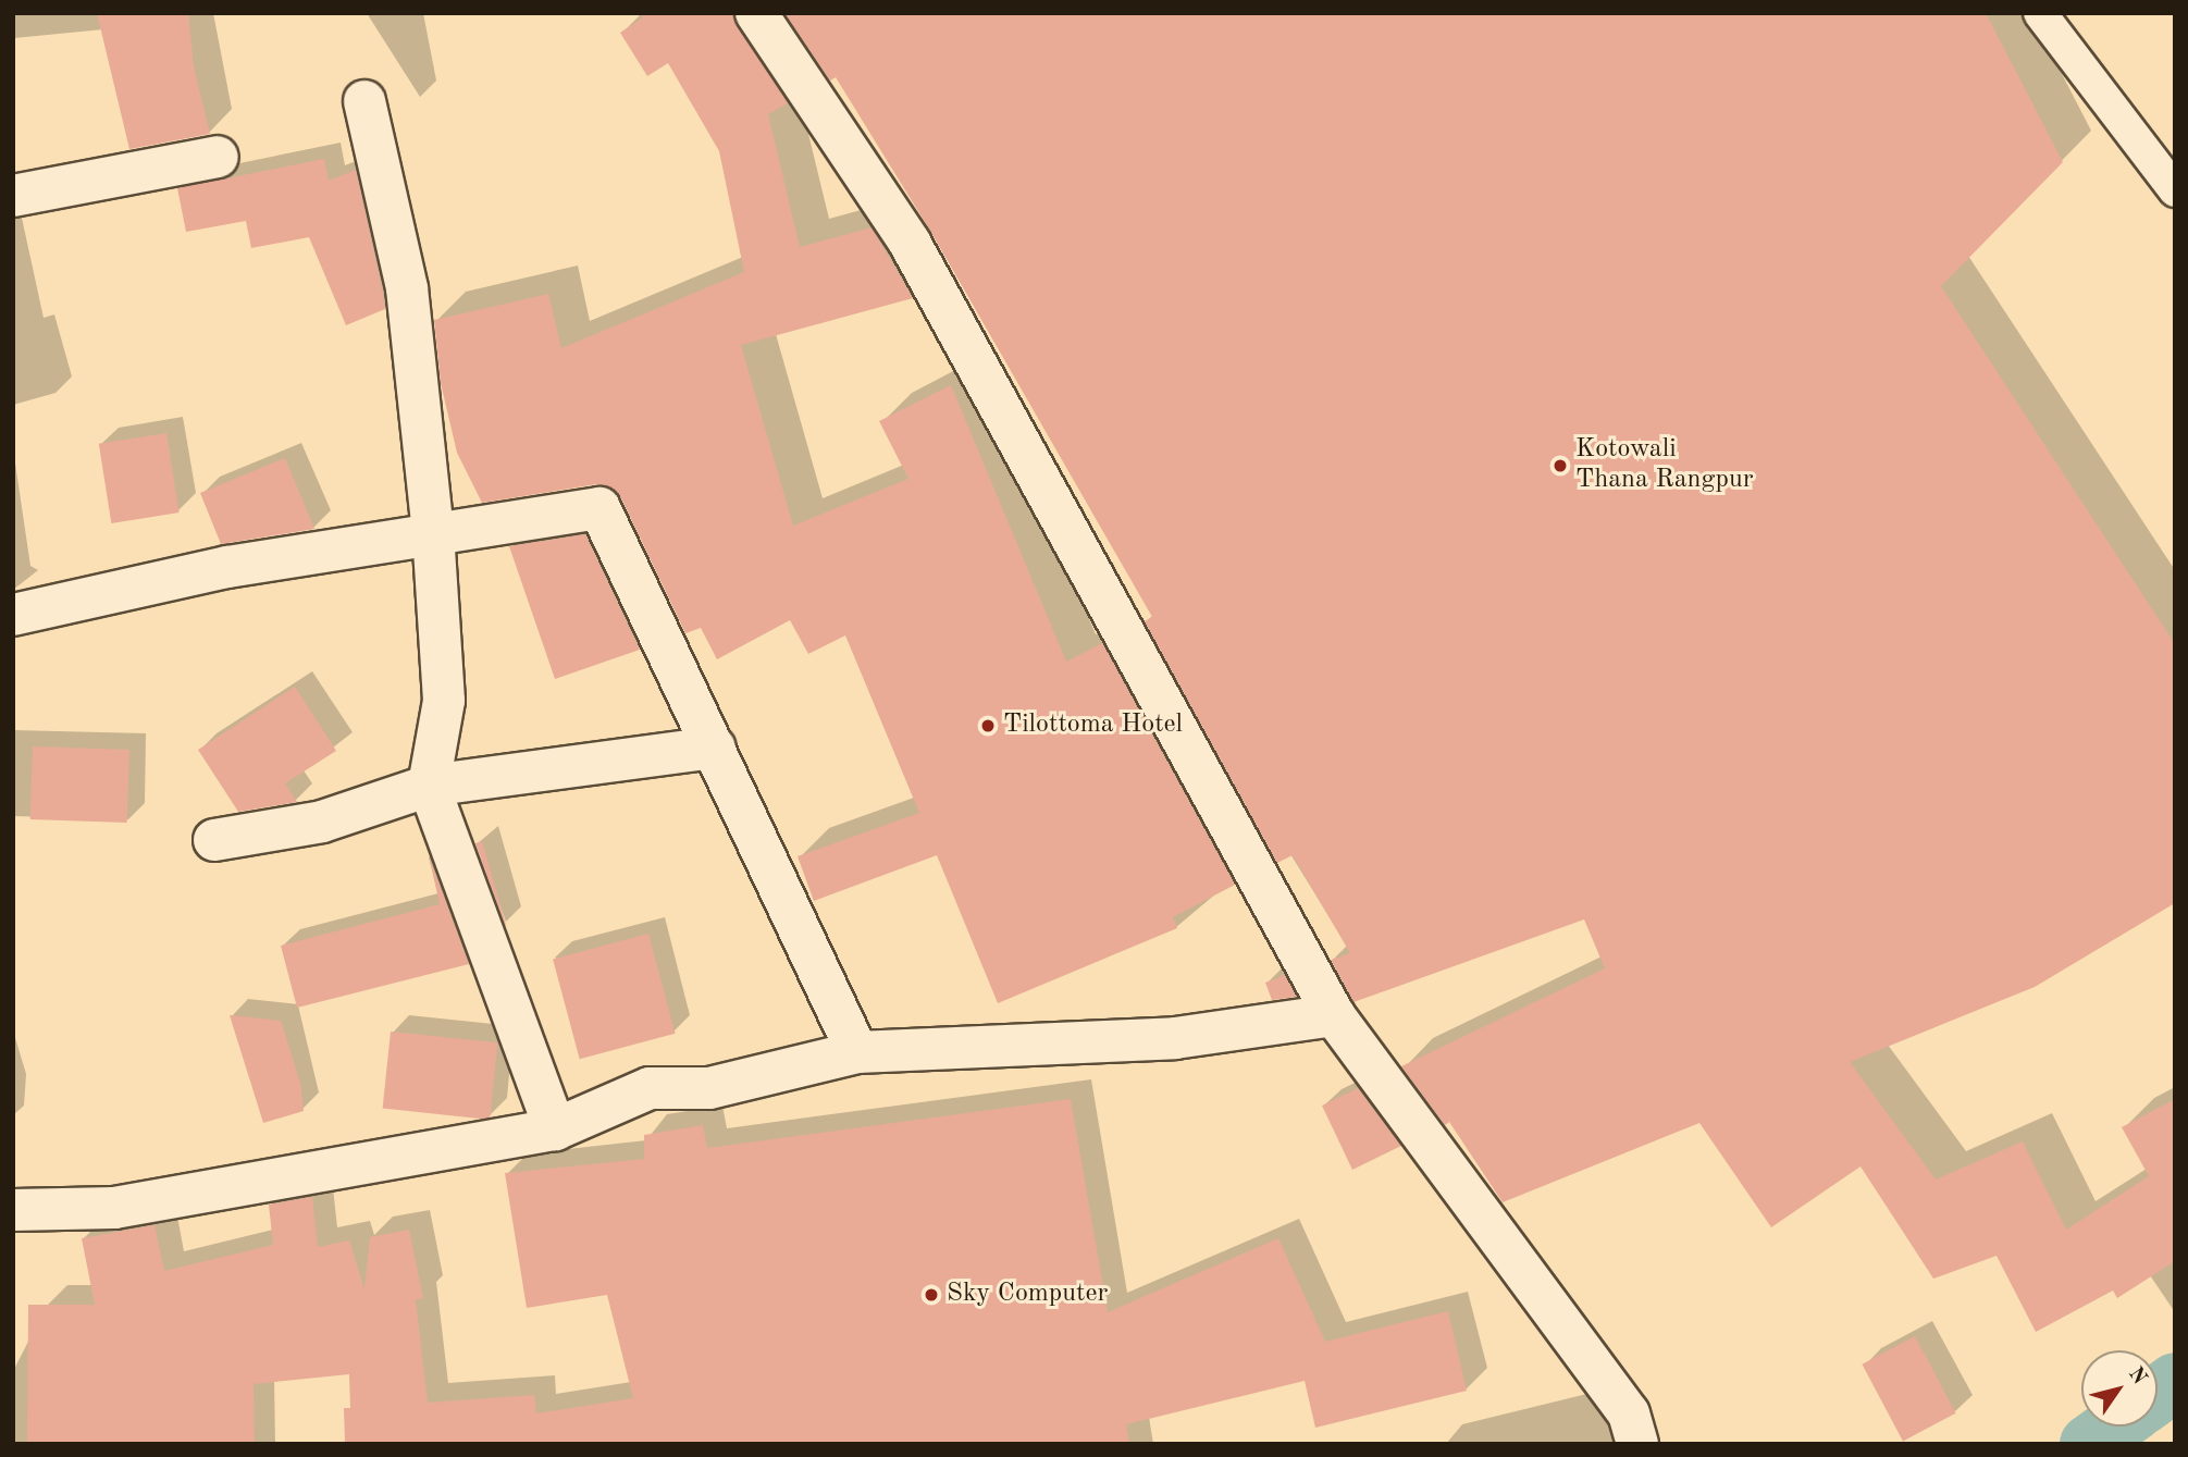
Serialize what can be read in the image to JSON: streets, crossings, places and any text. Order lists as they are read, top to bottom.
{
  "places": ["Kotowali Thana Rangpur", "Tilottoma Hotel", "Sky Computer"],
  "north": "top right"
}
